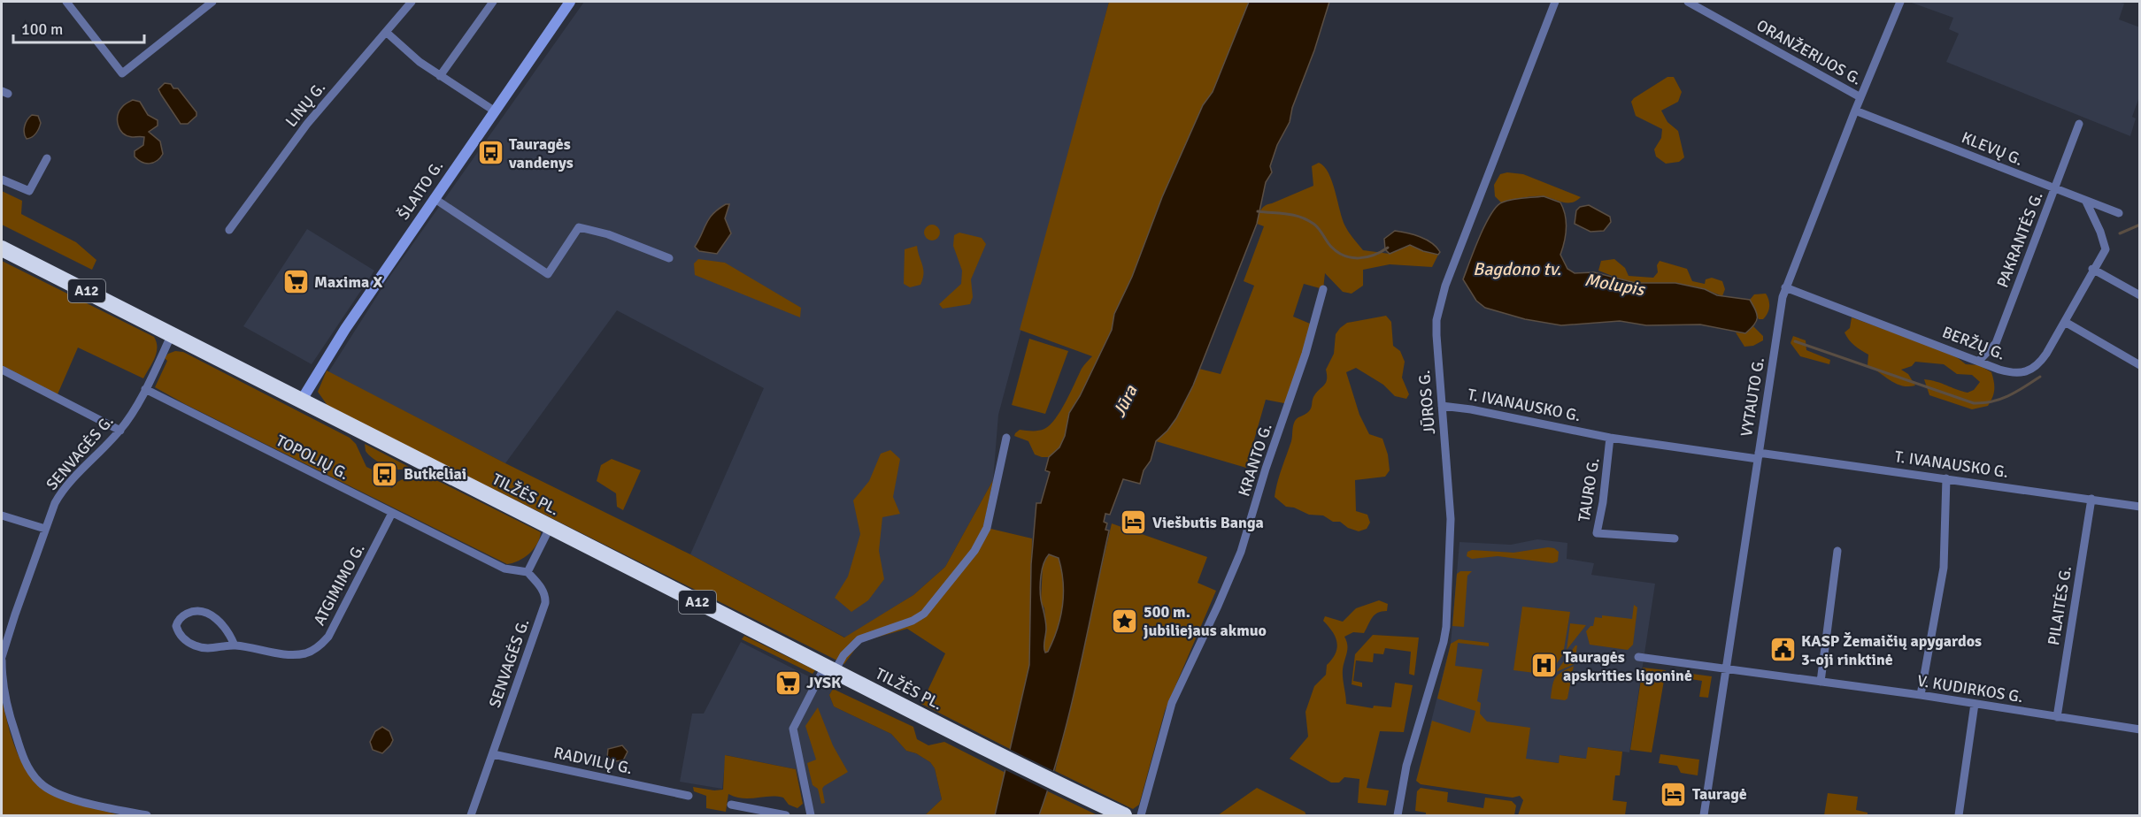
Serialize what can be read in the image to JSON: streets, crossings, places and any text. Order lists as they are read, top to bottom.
{
  "streets": {
    "highway": ["A12", "TILŽĖS PL."],
    "main road": ["ŠLAITO G."],
    "street": [
      "ORANŽERIJOS G.",
      "LINŲ G.",
      "KLEVŲ G.",
      "PAKRANTĖS G.",
      "BERŽŲ G.",
      "VYTAUTO G.",
      "JŪROS G.",
      "T. IVANAUSKO G.",
      "SENVAGĖS G.",
      "TOPOLIŲ G.",
      "KRANTO G.",
      "TAURO G.",
      "ATGIMIMO G.",
      "PILAITĖS G.",
      "V. KUDIRKOS G.",
      "RADVILŲ G."
    ]
  },
  "crossings": [
    ["ORANŽERIJOS G.", "VYTAUTO G."],
    ["KLEVŲ G.", "PAKRANTĖS G."],
    ["KLEVŲ G.", "BERŽŲ G."],
    ["KLEVŲ G.", "VYTAUTO G."],
    ["ŠLAITO G.", "TILŽĖS PL."],
    ["PAKRANTĖS G.", "BERŽŲ G."],
    ["BERŽŲ G.", "VYTAUTO G."],
    ["VYTAUTO G.", "T. IVANAUSKO G."],
    ["VYTAUTO G.", "V. KUDIRKOS G."],
    ["JŪROS G.", "T. IVANAUSKO G."],
    ["T. IVANAUSKO G.", "TAURO G."],
    ["T. IVANAUSKO G.", "PILAITĖS G."],
    ["SENVAGĖS G.", "TOPOLIŲ G."],
    ["SENVAGĖS G.", "TILŽĖS PL."],
    ["SENVAGĖS G.", "RADVILŲ G."],
    ["TOPOLIŲ G.", "ATGIMIMO G."],
    ["PILAITĖS G.", "V. KUDIRKOS G."]
  ],
  "water": ["Bagdono tv.", "Molupis", "Jūra"],
  "places": {
    "bus stop": ["Tauragės vandenys", "Butkeliai"],
    "supermarket": ["Maxima X", "JYSK"],
    "hotel": ["Viešbutis Banga", "Tauragė"],
    "place": ["500 m. jubiliejaus akmuo"],
    "public building": ["KASP Žemaičių apygardos 3-oji rinktinė"],
    "hospital": ["Tauragės apskrities ligoninė"]
  },
  "scale_bar": "100 m"
}
